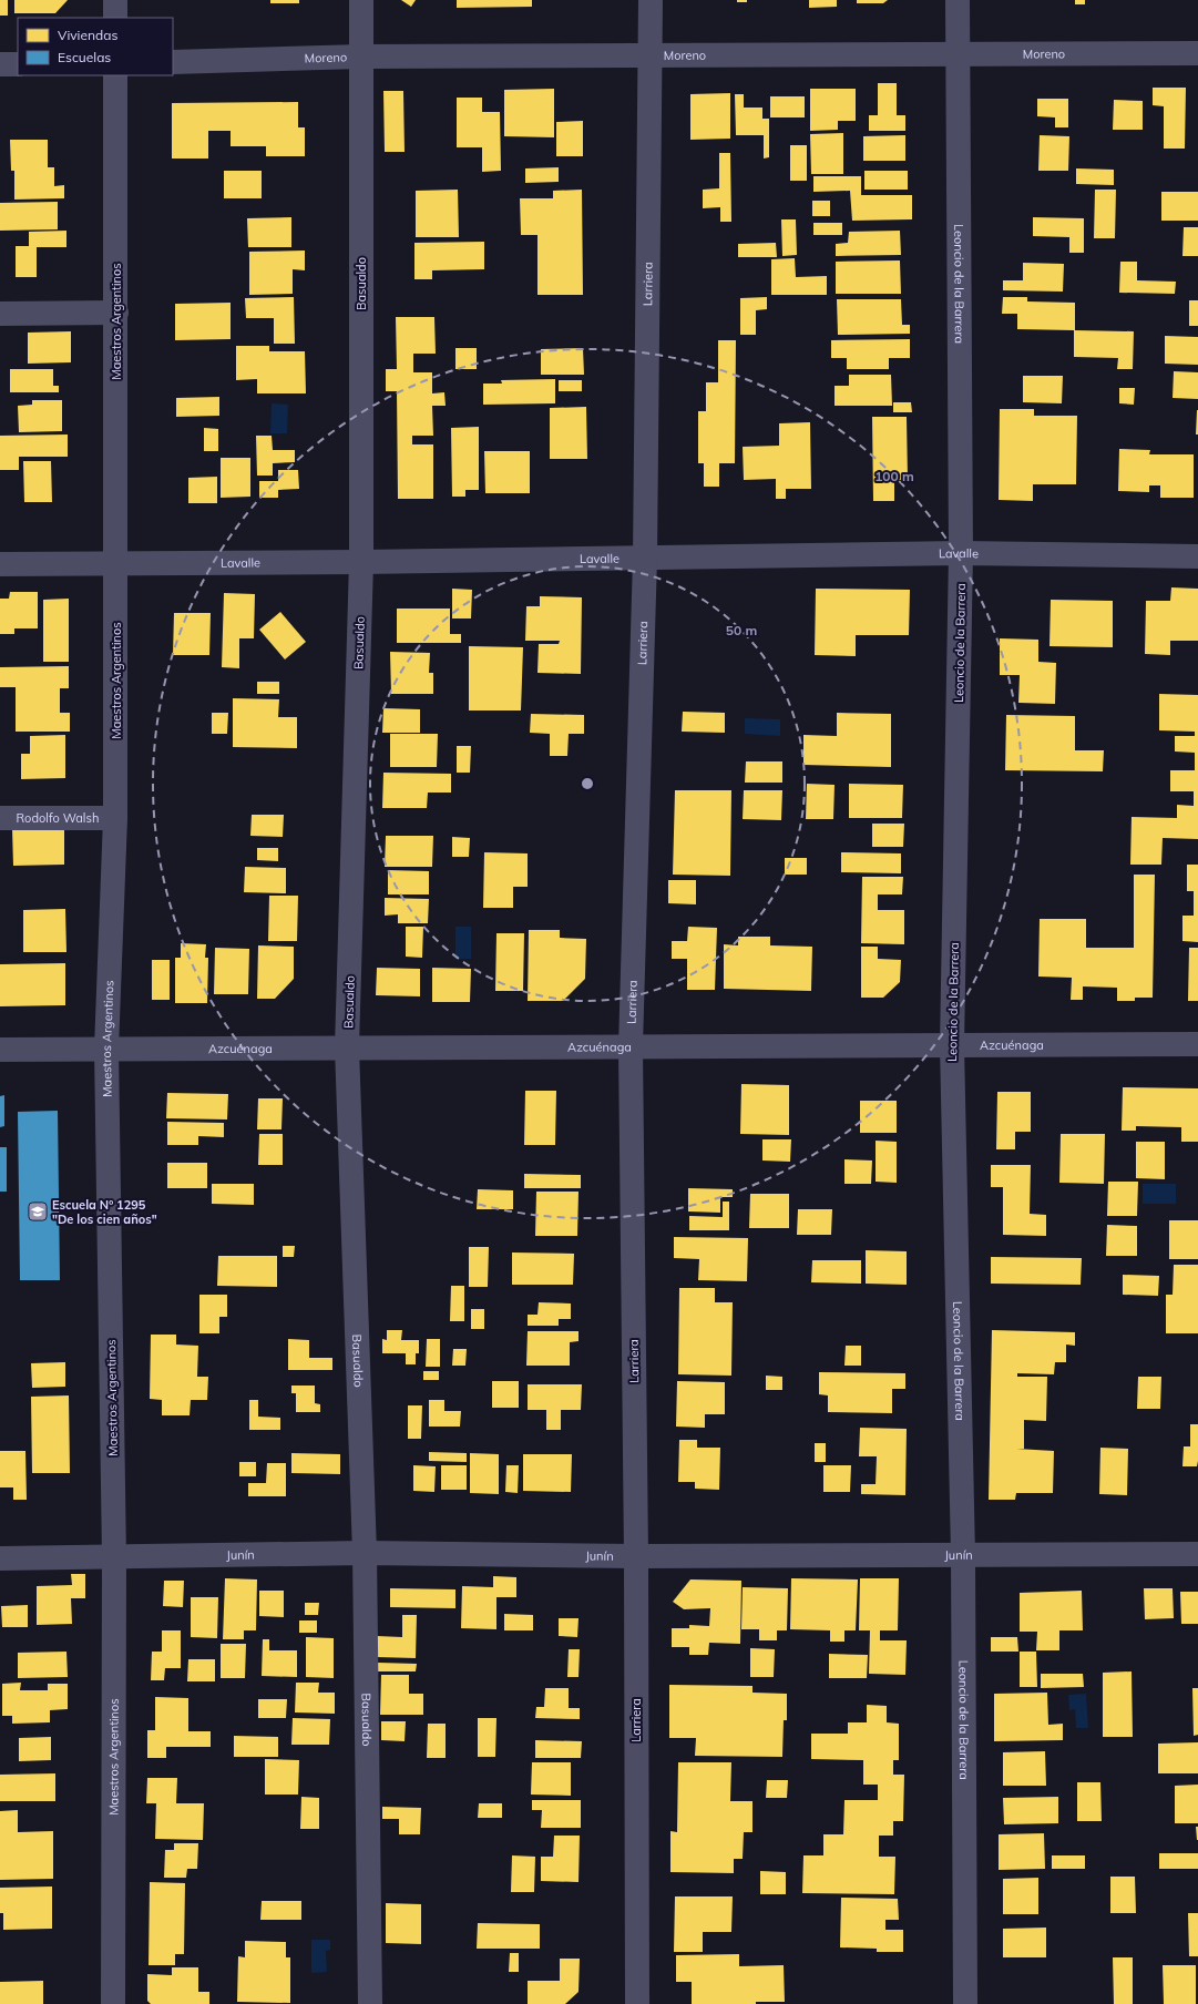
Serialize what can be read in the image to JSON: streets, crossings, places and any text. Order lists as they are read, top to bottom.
{
  "streets": {
    "street": [
      "Moreno",
      "Basualdo",
      "Larriera",
      "Leoncio de la Barrera",
      "Maestros Argentinos",
      "Lavalle",
      "Rodolfo Walsh",
      "Azcuénaga",
      "Junín"
    ]
  },
  "crossings": [
    ["Moreno", "Basualdo"],
    ["Moreno", "Larriera"],
    ["Moreno", "Leoncio de la Barrera"],
    ["Basualdo", "Lavalle"],
    ["Basualdo", "Azcuénaga"],
    ["Basualdo", "Junín"],
    ["Larriera", "Lavalle"],
    ["Larriera", "Azcuénaga"],
    ["Larriera", "Junín"],
    ["Leoncio de la Barrera", "Lavalle"],
    ["Leoncio de la Barrera", "Azcuénaga"],
    ["Leoncio de la Barrera", "Junín"],
    ["Maestros Argentinos", "Lavalle"],
    ["Maestros Argentinos", "Rodolfo Walsh"],
    ["Maestros Argentinos", "Azcuénaga"],
    ["Maestros Argentinos", "Junín"]
  ],
  "places": {
    "school or university": ["Escuela Nº 1295 \"De los cien años\""]
  },
  "legend": ["Viviendas", "Escuelas"],
  "rings": ["100 m", "50 m"]
}
